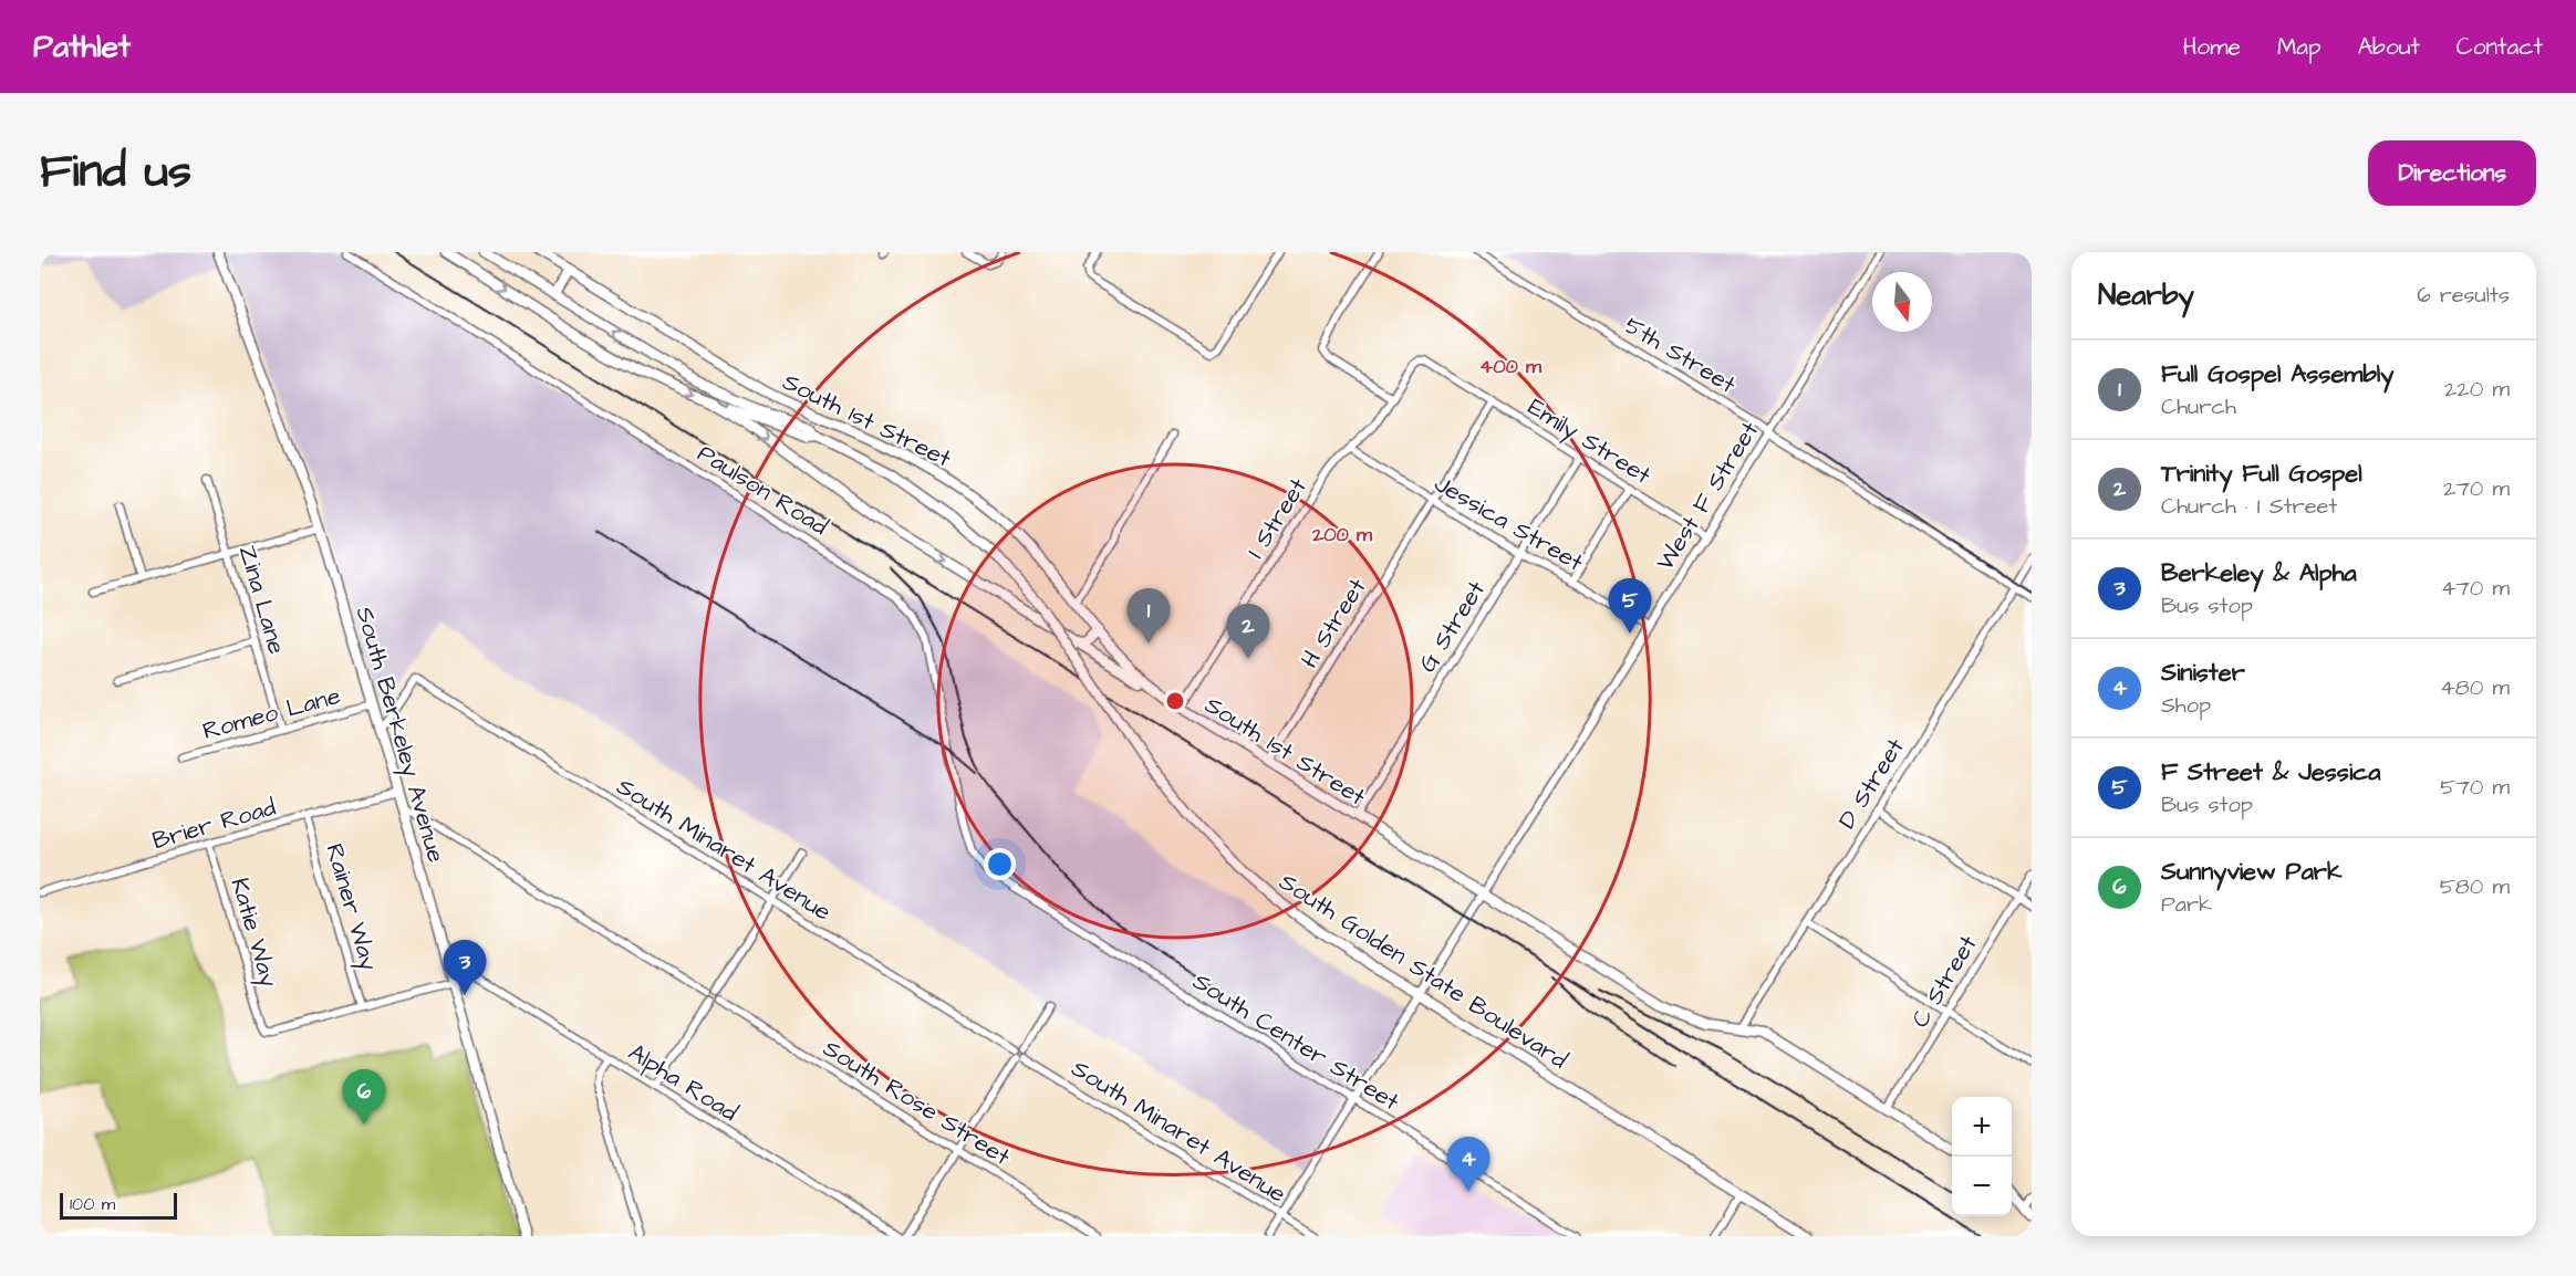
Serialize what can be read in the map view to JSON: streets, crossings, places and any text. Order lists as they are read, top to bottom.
{
  "streets": {
    "street": [
      "5th Street",
      "South 1st Street",
      "Emily Street",
      "Paulson Road",
      "West F Street",
      "I Street",
      "Jessica Street",
      "Zina Lane",
      "H Street",
      "G Street",
      "Romeo Lane",
      "South Berkeley Avenue",
      "D Street",
      "Brier Road",
      "South Minaret Avenue",
      "Rainer Way",
      "Katie Way",
      "South Golden State Boulevard",
      "C Street",
      "South Center Street",
      "Alpha Road",
      "South Rose Street"
    ]
  },
  "crossings": [
    ["5th Street", "West F Street"],
    ["5th Street", "D Street"],
    ["South 1st Street", "West F Street"],
    ["South 1st Street", "I Street"],
    ["South 1st Street", "H Street"],
    ["South 1st Street", "G Street"],
    ["South 1st Street", "D Street"],
    ["South 1st Street", "C Street"],
    ["Emily Street", "West F Street"],
    ["Emily Street", "I Street"],
    ["Emily Street", "H Street"],
    ["Emily Street", "G Street"],
    ["Paulson Road", "South Center Street"],
    ["West F Street", "Jessica Street"],
    ["West F Street", "South Minaret Avenue"],
    ["West F Street", "South Golden State Boulevard"],
    ["West F Street", "South Center Street"],
    ["I Street", "Jessica Street"],
    ["Jessica Street", "H Street"],
    ["Jessica Street", "G Street"],
    ["Zina Lane", "Romeo Lane"],
    ["Romeo Lane", "South Berkeley Avenue"],
    ["South Berkeley Avenue", "Brier Road"],
    ["South Berkeley Avenue", "South Minaret Avenue"],
    ["South Berkeley Avenue", "Alpha Road"],
    ["Brier Road", "Rainer Way"],
    ["Brier Road", "Katie Way"],
    ["Rainer Way", "Katie Way"]
  ],
  "scale_bar": "100 m",
  "north": "bottom",
  "page": {
    "header": "Pathlet",
    "nav": [
      "Home",
      "Map",
      "About",
      "Contact"
    ],
    "title": "Find us",
    "buttons": "Directions",
    "heading": ["Nearby", "6 results"],
    "list": [
      {
        "mark": "1",
        "name": "Full Gospel Assembly",
        "note": "Church",
        "value": "220 m"
      },
      {
        "mark": "2",
        "name": "Trinity Full Gospel",
        "note": "Church · I Street",
        "value": "270 m"
      },
      {
        "mark": "3",
        "name": "Berkeley & Alpha",
        "note": "Bus stop",
        "value": "470 m"
      },
      {
        "mark": "4",
        "name": "Sinister",
        "note": "Shop",
        "value": "480 m"
      },
      {
        "mark": "5",
        "name": "F Street & Jessica",
        "note": "Bus stop",
        "value": "570 m"
      },
      {
        "mark": "6",
        "name": "Sunnyview Park",
        "note": "Park",
        "value": "580 m"
      }
    ],
    "pins": [
      "5",
      "1",
      "2",
      "3",
      "6",
      "4"
    ],
    "map_buttons": ["+", "−"],
    "scale": "100 m"
  },
  "rings": ["400 m", "200 m"]
}
